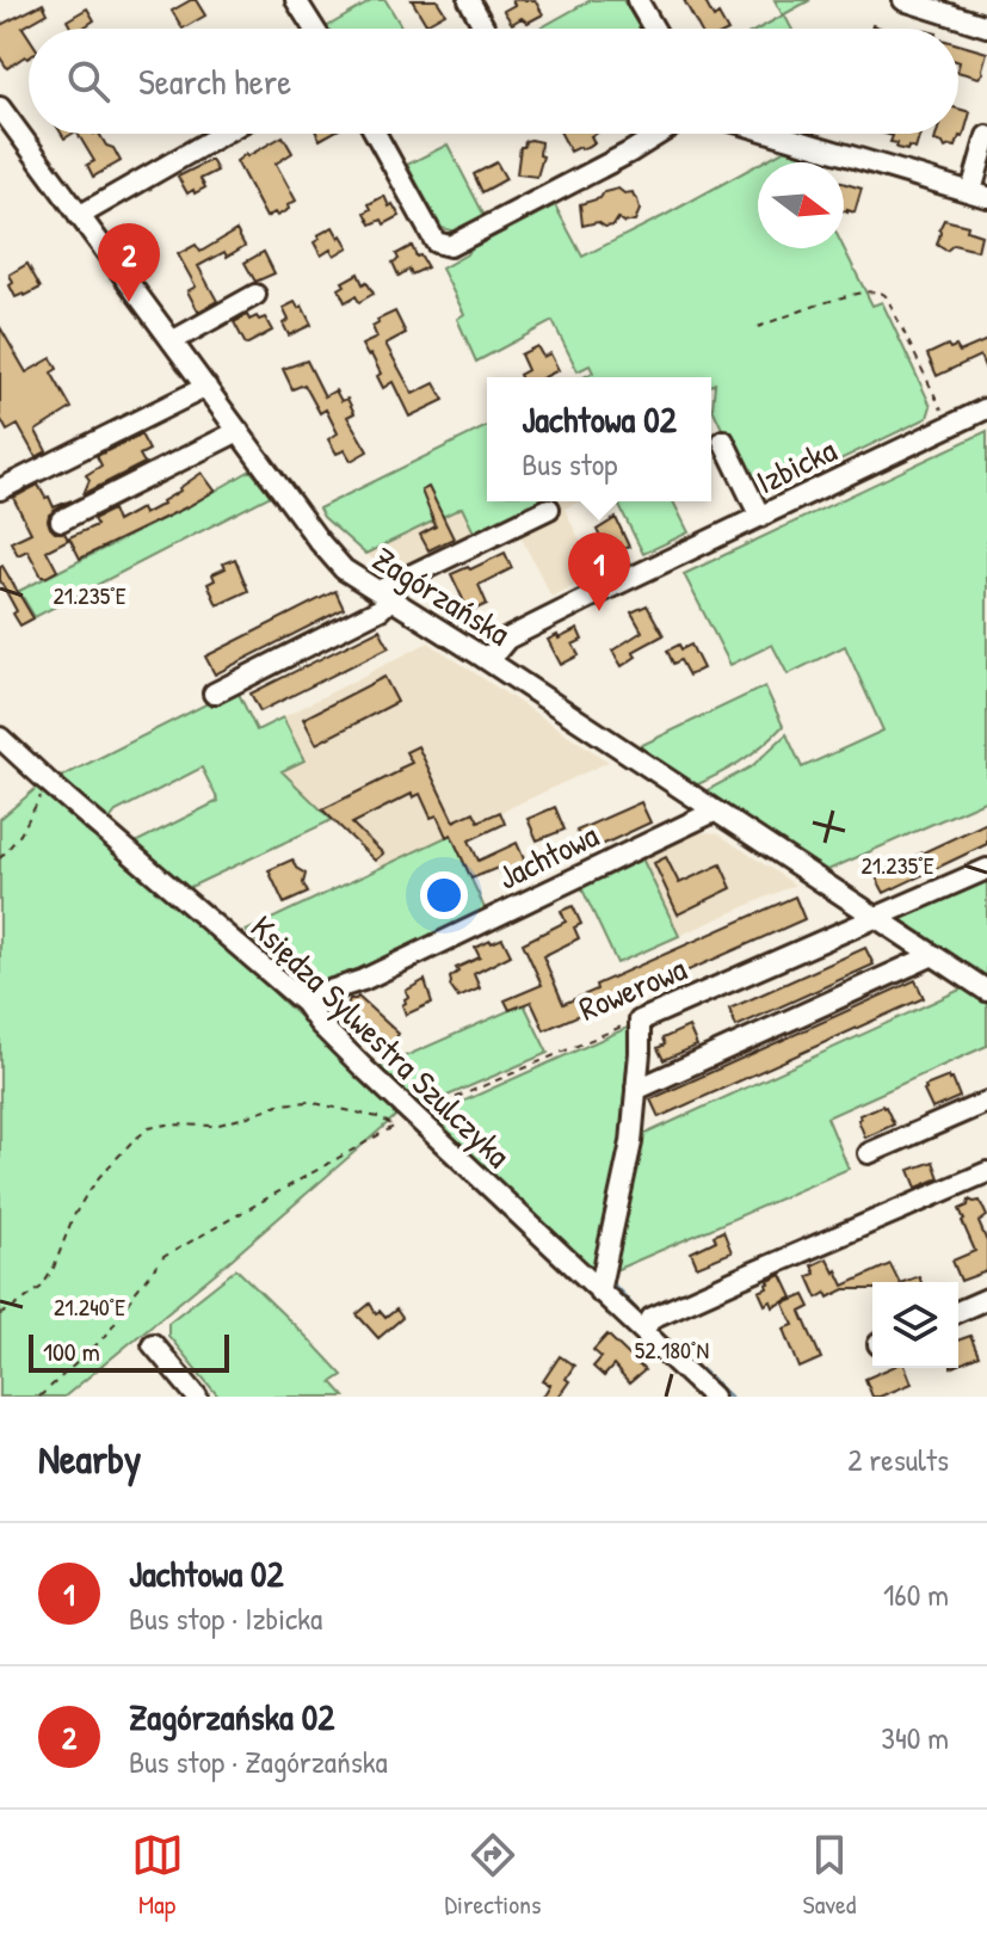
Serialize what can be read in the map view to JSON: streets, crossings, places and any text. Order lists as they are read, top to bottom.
{
  "streets": {
    "street": [
      "Izbicka",
      "Zagórzańska",
      "Jachtowa",
      "Rowerowa",
      "Księdza Sylwestra Szulczyka"
    ]
  },
  "crossings": [
    ["Izbicka", "Zagórzańska"],
    ["Zagórzańska", "Jachtowa"],
    ["Zagórzańska", "Rowerowa"],
    ["Jachtowa", "Księdza Sylwestra Szulczyka"],
    ["Rowerowa", "Księdza Sylwestra Szulczyka"]
  ],
  "scale_bar": "100 m",
  "north": "right",
  "page": {
    "search": "Search here",
    "pins": ["2", "1"],
    "popup": ["Jachtowa 02", "Bus stop"],
    "scale": "100 m",
    "heading": ["Nearby", "2 results"],
    "list": [
      {
        "mark": "1",
        "name": "Jachtowa 02",
        "note": "Bus stop · Izbicka",
        "value": "160 m"
      },
      {
        "mark": "2",
        "name": "Zagórzańska 02",
        "note": "Bus stop · Zagórzańska",
        "value": "340 m"
      }
    ],
    "nav": ["Map", "Directions", "Saved"]
  },
  "coordinates": ["21.235°E", "21.240°E", "52.180°N"]
}
